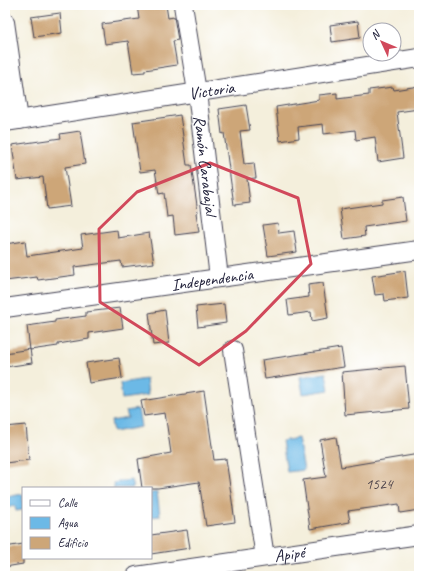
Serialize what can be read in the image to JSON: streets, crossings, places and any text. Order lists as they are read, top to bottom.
{
  "streets": {
    "street": [
      "Victoria",
      "Ramón Carabajal",
      "Independencia",
      "Apipé"
    ]
  },
  "crossings": [
    ["Victoria", "Ramón Carabajal"],
    ["Ramón Carabajal", "Independencia"]
  ],
  "house_numbers": ["1524"],
  "legend": ["Calle", "Agua", "Edificio"],
  "north": "top left"
}
